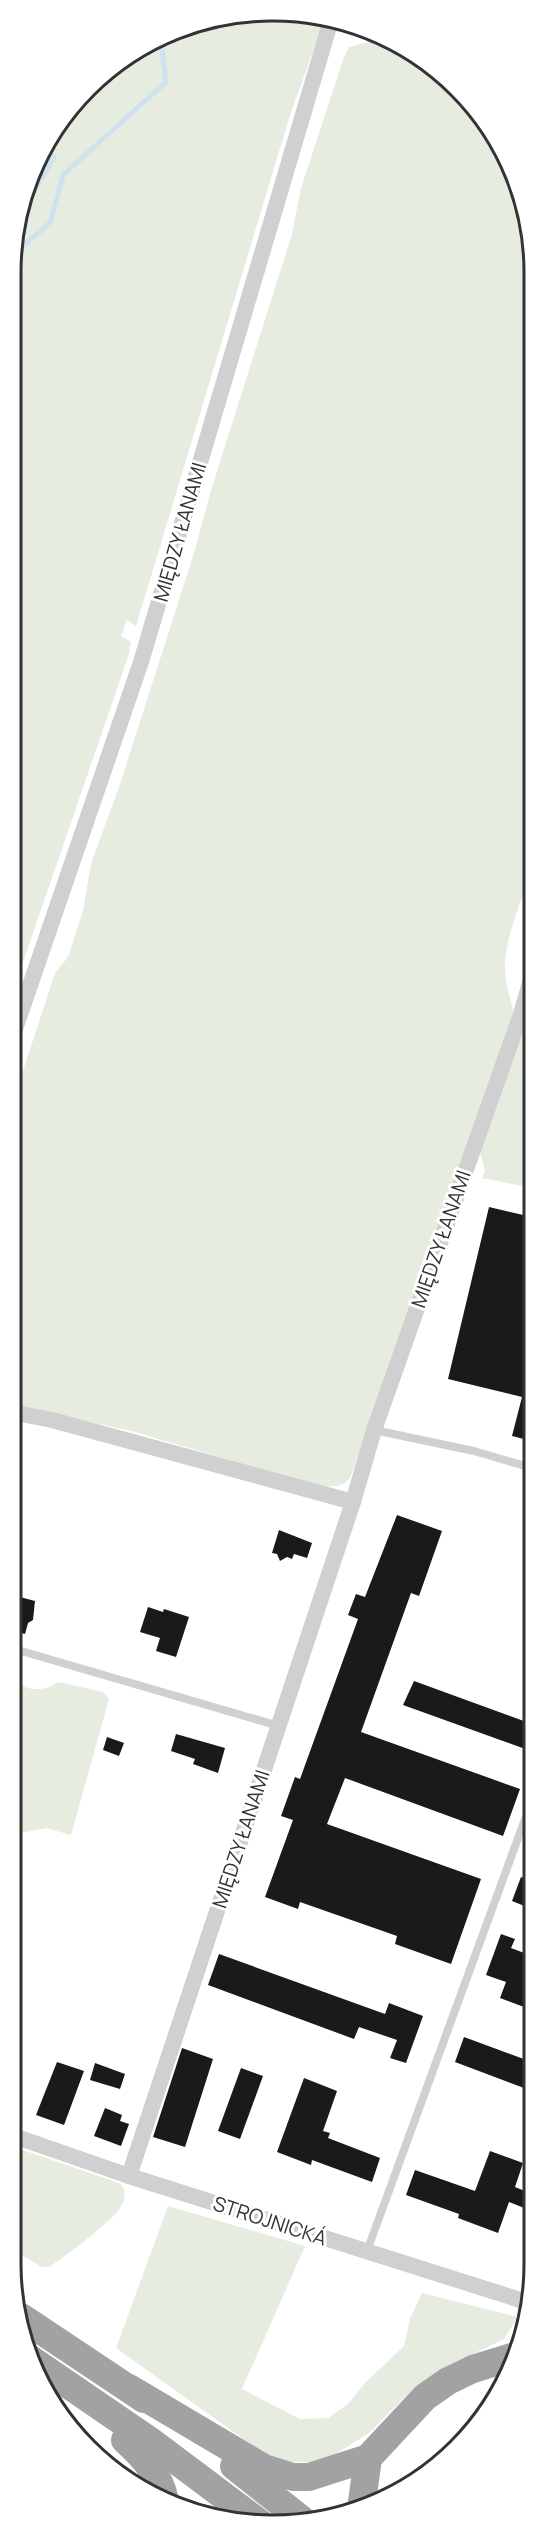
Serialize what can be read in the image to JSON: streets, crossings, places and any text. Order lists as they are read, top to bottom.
{
  "streets": {
    "street": ["MIĘDZY ŁANAMI", "STROJNICKÁ"]
  },
  "crossings": [
    ["MIĘDZY ŁANAMI", "STROJNICKÁ"]
  ]
}
